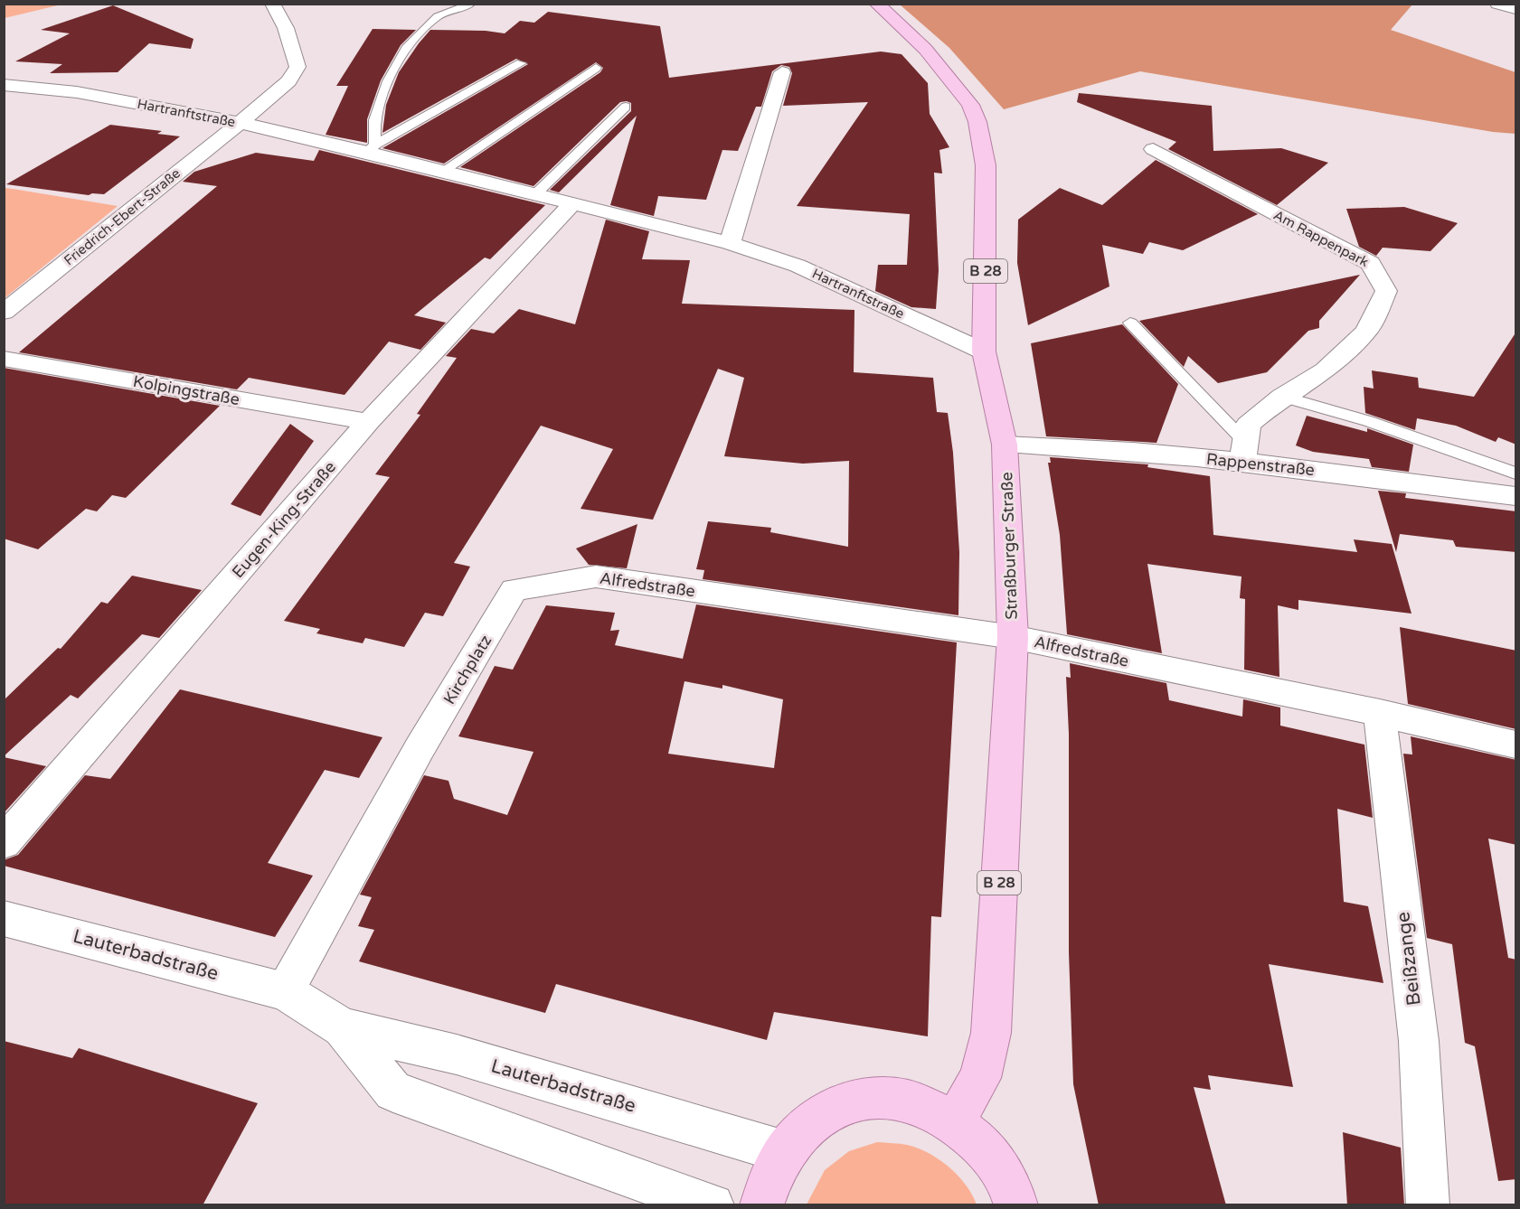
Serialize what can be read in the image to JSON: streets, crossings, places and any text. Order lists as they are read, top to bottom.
{
  "streets": {
    "main road": ["B 28", "Straßburger Straße"],
    "street": [
      "Hartranftstraße",
      "Friedrich-Ebert-Straße",
      "Am Rappenpark",
      "Kolpingstraße",
      "Rappenstraße",
      "Eugen-King-Straße",
      "Alfredstraße",
      "Kirchplatz",
      "Lauterbadstraße",
      "Beißzange"
    ]
  },
  "crossings": [
    ["Hartranftstraße", "Friedrich-Ebert-Straße"],
    ["Hartranftstraße", "Eugen-King-Straße"],
    ["Hartranftstraße", "Straßburger Straße"],
    ["Am Rappenpark", "Rappenstraße"],
    ["Kolpingstraße", "Eugen-King-Straße"],
    ["Rappenstraße", "Straßburger Straße"],
    ["Straßburger Straße", "Alfredstraße"],
    ["Alfredstraße", "Kirchplatz"],
    ["Alfredstraße", "Beißzange"],
    ["Kirchplatz", "Lauterbadstraße"]
  ]
}
